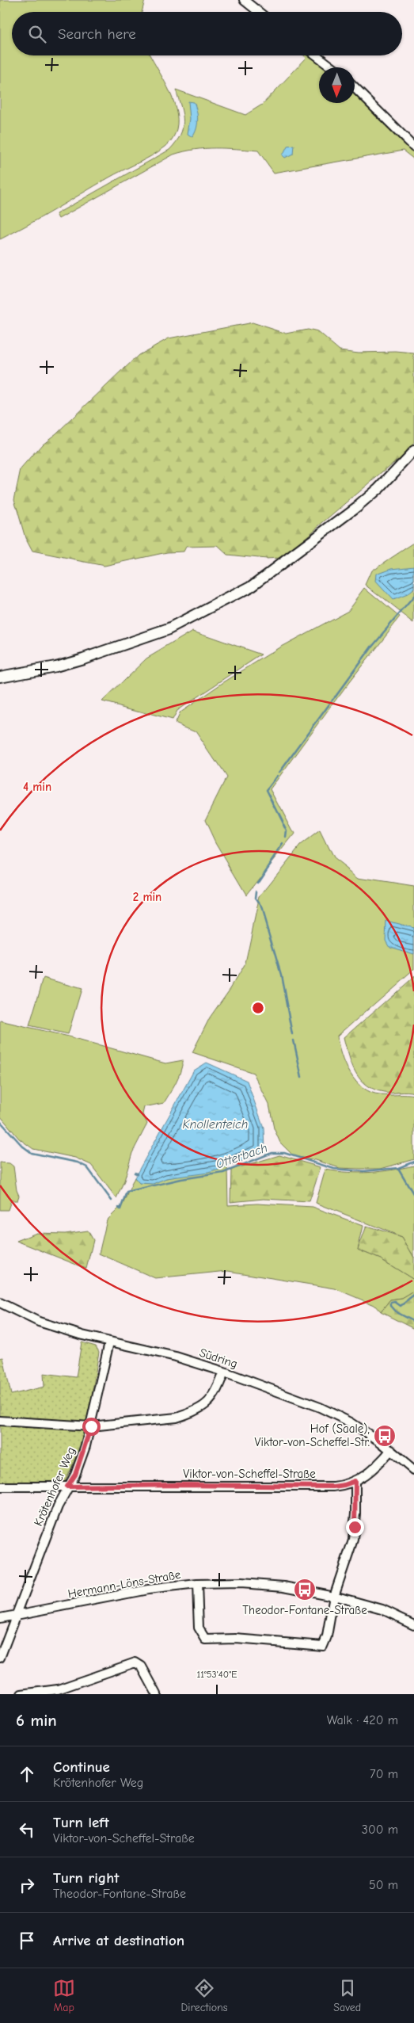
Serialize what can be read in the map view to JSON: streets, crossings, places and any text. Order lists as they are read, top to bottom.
{
  "streets": {
    "street": [
      "Südring",
      "Viktor-von-Scheffel-Straße",
      "Krötenhofer Weg",
      "Hermann-Löns-Straße"
    ]
  },
  "crossings": [
    ["Südring", "Viktor-von-Scheffel-Straße"],
    ["Südring", "Krötenhofer Weg"],
    ["Viktor-von-Scheffel-Straße", "Krötenhofer Weg"],
    ["Krötenhofer Weg", "Hermann-Löns-Straße"]
  ],
  "water": ["Knollenteich", "Otterbach"],
  "places": {
    "bus stop": ["Hof (Saale), Viktor-von-Scheffel-Str.", "Theodor-Fontane-Straße"]
  },
  "north": "bottom",
  "page": {
    "search": "Search here",
    "heading": ["6 min", "Walk · 420 m"],
    "list": [
      ["Continue", "Krötenhofer Weg", "70 m"],
      ["Turn left", "Viktor-von-Scheffel-Straße", "300 m"],
      ["Turn right", "Theodor-Fontane-Straße", "50 m"],
      "Arrive at destination"
    ],
    "nav": ["Map", "Directions", "Saved"]
  },
  "coordinates": ["11°53'40\"E"],
  "rings": ["4 min", "2 min"]
}
